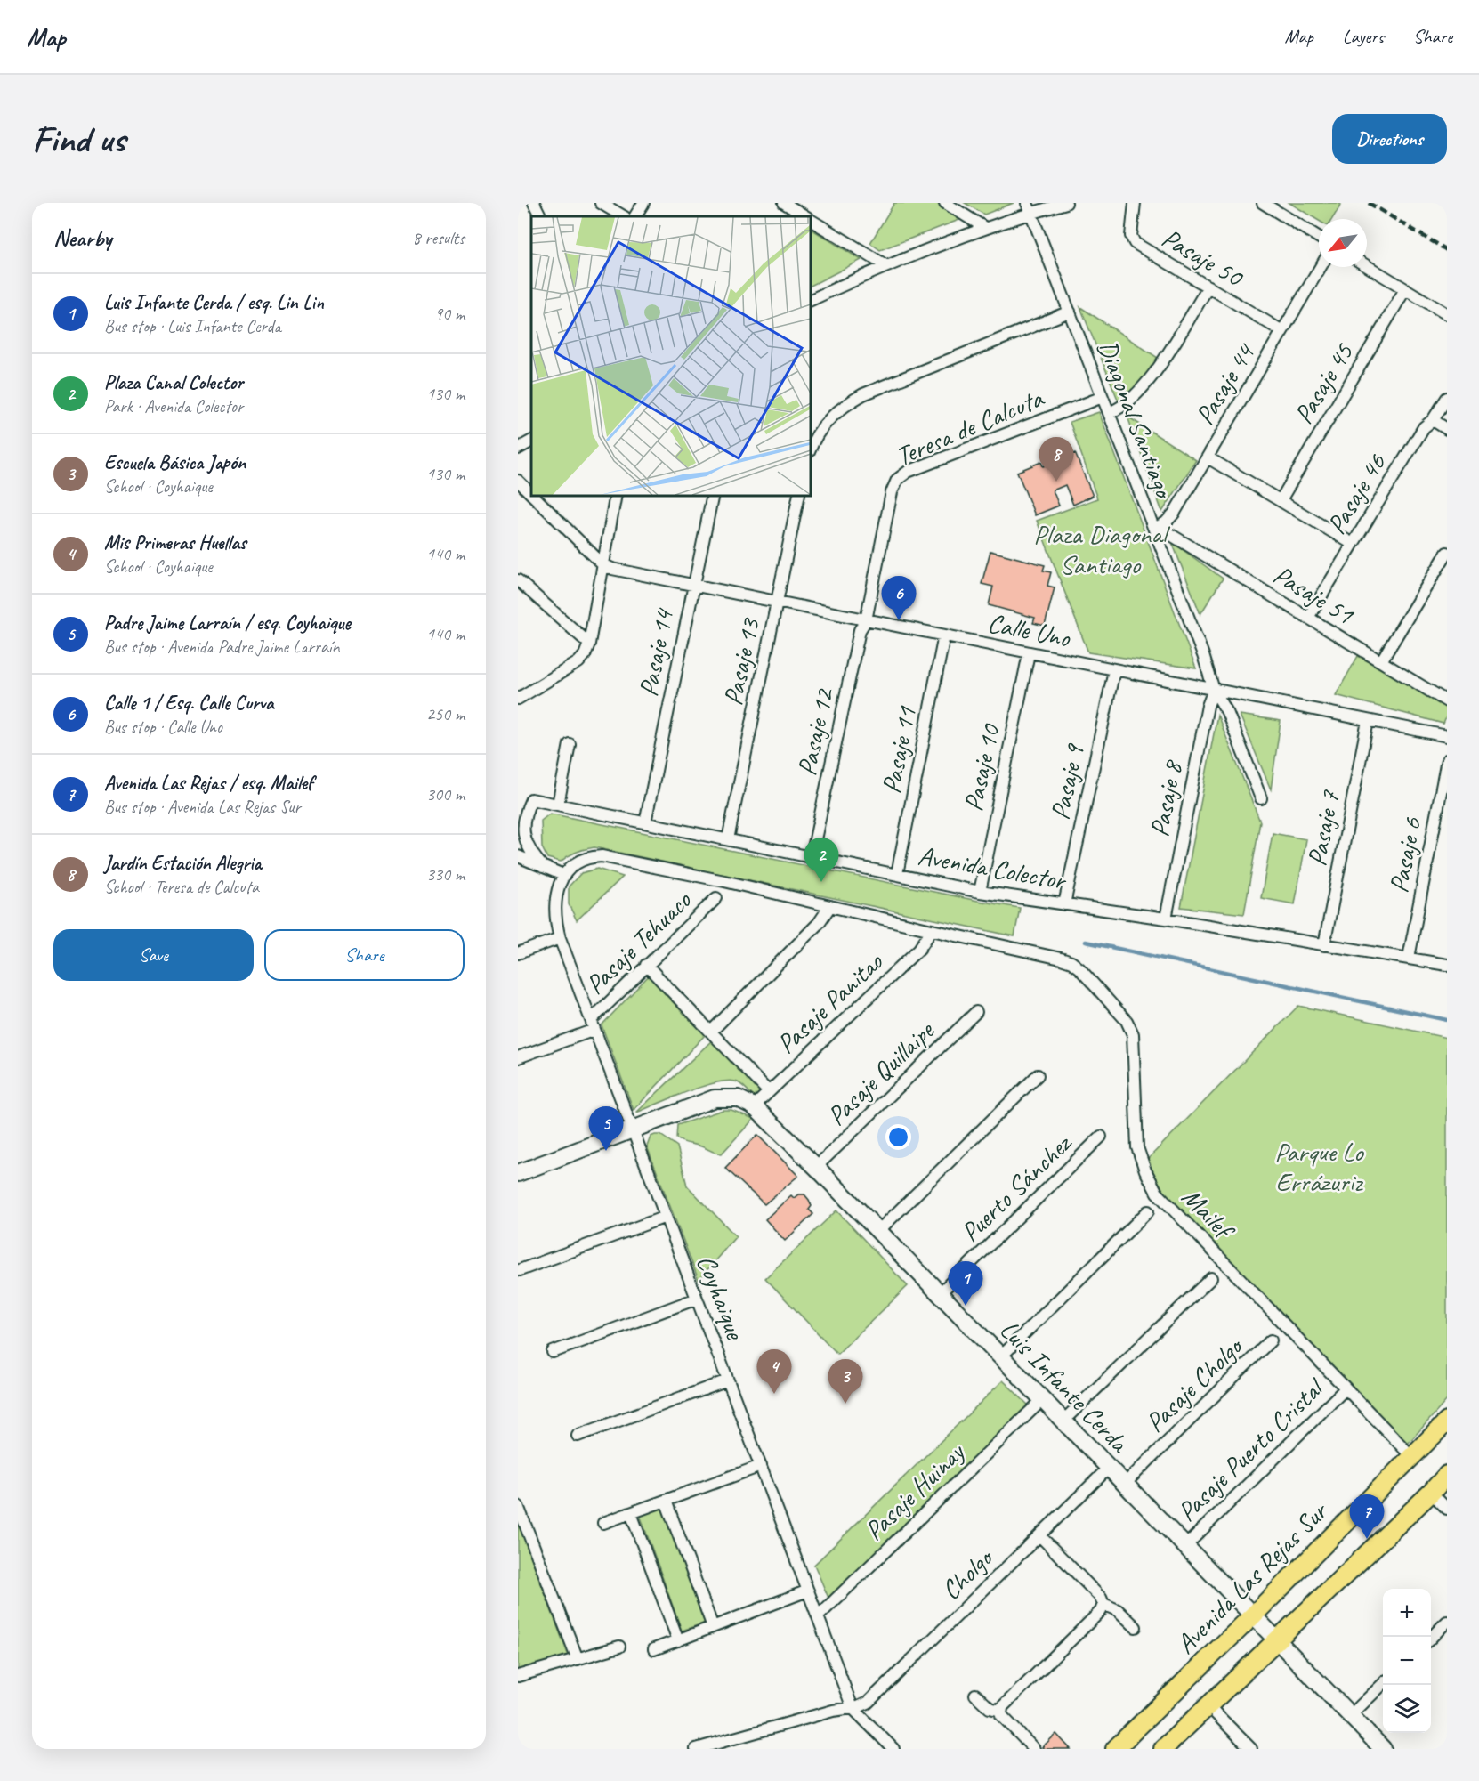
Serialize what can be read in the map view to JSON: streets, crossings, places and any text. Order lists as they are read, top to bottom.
{
  "streets": {
    "main road": ["Avenida Las Rejas Sur"],
    "street": [
      "Pasaje 50",
      "Pasaje 45",
      "Pasaje 44",
      "Diagonal Santiago",
      "Teresa de Calcuta",
      "Pasaje 46",
      "Pasaje 51",
      "Calle Uno",
      "Pasaje 14",
      "Pasaje 13",
      "Pasaje 12",
      "Pasaje 11",
      "Pasaje 10",
      "Pasaje 9",
      "Pasaje 8",
      "Pasaje 7",
      "Pasaje 6",
      "Avenida Colector",
      "Pasaje Tehuaco",
      "Pasaje Panitao",
      "Pasaje Quillaipe",
      "Puerto Sánchez",
      "Mailef",
      "Coyhaique",
      "Pasaje Cholgo",
      "Luis Infante Cerda",
      "Pasaje Puerto Cristal",
      "Pasaje Huinay",
      "Cholgo"
    ]
  },
  "crossings": [
    ["Pasaje 50", "Pasaje 44"],
    ["Pasaje 44", "Diagonal Santiago"],
    ["Pasaje 44", "Pasaje 51"],
    ["Diagonal Santiago", "Teresa de Calcuta"],
    ["Diagonal Santiago", "Pasaje 51"],
    ["Diagonal Santiago", "Calle Uno"],
    ["Diagonal Santiago", "Pasaje 8"],
    ["Teresa de Calcuta", "Calle Uno"],
    ["Teresa de Calcuta", "Pasaje 12"],
    ["Pasaje 46", "Pasaje 51"],
    ["Calle Uno", "Pasaje 14"],
    ["Calle Uno", "Pasaje 13"],
    ["Calle Uno", "Pasaje 12"],
    ["Calle Uno", "Pasaje 11"],
    ["Calle Uno", "Pasaje 10"],
    ["Calle Uno", "Pasaje 9"],
    ["Calle Uno", "Pasaje 8"],
    ["Calle Uno", "Pasaje 7"],
    ["Pasaje 14", "Avenida Colector"],
    ["Pasaje 13", "Avenida Colector"],
    ["Pasaje 12", "Avenida Colector"],
    ["Pasaje 11", "Avenida Colector"],
    ["Pasaje 10", "Avenida Colector"],
    ["Pasaje 9", "Avenida Colector"],
    ["Pasaje 8", "Avenida Colector"],
    ["Pasaje 7", "Avenida Colector"],
    ["Pasaje 6", "Avenida Colector"],
    ["Pasaje Tehuaco", "Coyhaique"],
    ["Pasaje Panitao", "Mailef"],
    ["Pasaje Panitao", "Luis Infante Cerda"],
    ["Pasaje Quillaipe", "Luis Infante Cerda"],
    ["Puerto Sánchez", "Luis Infante Cerda"],
    ["Mailef", "Pasaje Puerto Cristal"],
    ["Mailef", "Avenida Las Rejas Sur"],
    ["Coyhaique", "Luis Infante Cerda"],
    ["Coyhaique", "Pasaje Huinay"],
    ["Coyhaique", "Cholgo"],
    ["Pasaje Cholgo", "Luis Infante Cerda"],
    ["Luis Infante Cerda", "Pasaje Puerto Cristal"],
    ["Luis Infante Cerda", "Pasaje Huinay"],
    ["Luis Infante Cerda", "Cholgo"],
    ["Luis Infante Cerda", "Avenida Las Rejas Sur"]
  ],
  "parks": ["Plaza Diagonal Santiago", "Parque Lo Errázuriz"],
  "north": "bottom left",
  "page": {
    "header": "Map",
    "nav": ["Map", "Layers", "Share"],
    "buttons": [
      "Directions",
      ["Save", "Share"]
    ],
    "title": "Find us",
    "heading": ["Nearby", "8 results"],
    "list": [
      {
        "mark": "1",
        "name": "Luis Infante Cerda / esq. Lin Lin",
        "note": "Bus stop · Luis Infante Cerda",
        "value": "90 m"
      },
      {
        "mark": "2",
        "name": "Plaza Canal Colector",
        "note": "Park · Avenida Colector",
        "value": "130 m"
      },
      {
        "mark": "3",
        "name": "Escuela Básica Japón",
        "note": "School · Coyhaique",
        "value": "130 m"
      },
      {
        "mark": "4",
        "name": "Mis Primeras Huellas",
        "note": "School · Coyhaique",
        "value": "140 m"
      },
      {
        "mark": "5",
        "name": "Padre Jaime Larraín / esq. Coyhaique",
        "note": "Bus stop · Avenida Padre Jaime Larraín",
        "value": "140 m"
      },
      {
        "mark": "6",
        "name": "Calle 1 / Esq. Calle Curva",
        "note": "Bus stop · Calle Uno",
        "value": "250 m"
      },
      {
        "mark": "7",
        "name": "Avenida Las Rejas / esq. Mailef",
        "note": "Bus stop · Avenida Las Rejas Sur",
        "value": "300 m"
      },
      {
        "mark": "8",
        "name": "Jardín Estación Alegria",
        "note": "School · Teresa de Calcuta",
        "value": "330 m"
      }
    ],
    "pins": [
      "8",
      "6",
      "2",
      "5",
      "1",
      "4",
      "3",
      "7"
    ],
    "map_buttons": ["+", "−"]
  }
}
